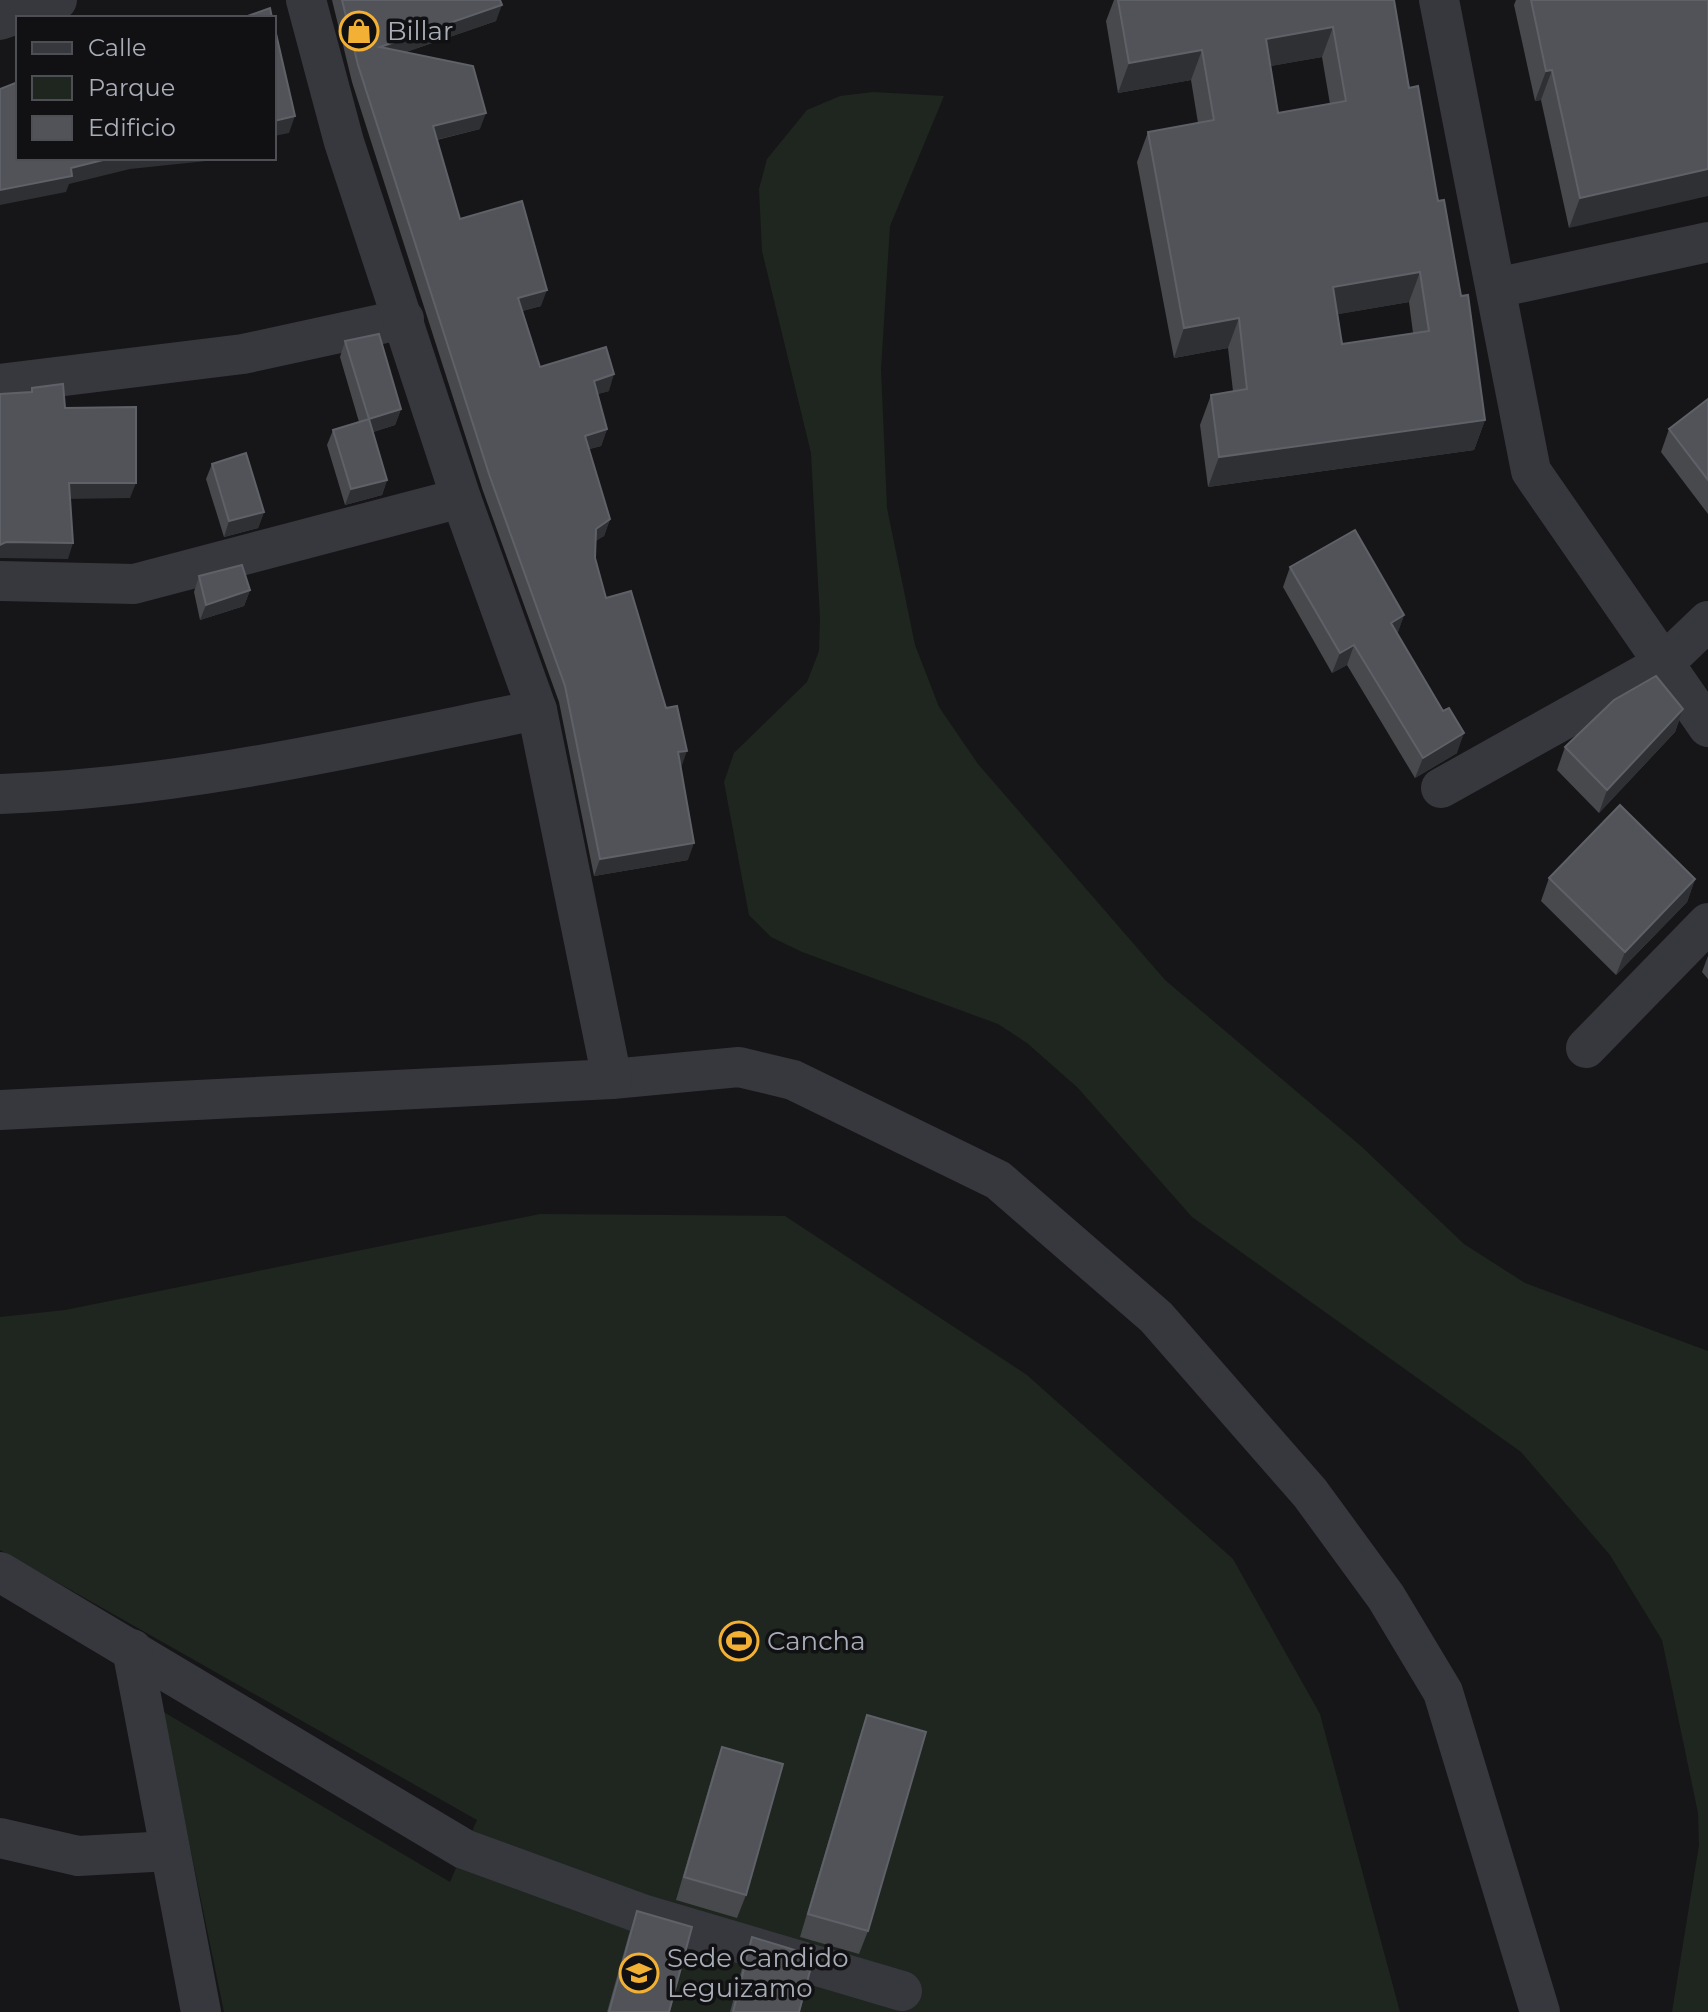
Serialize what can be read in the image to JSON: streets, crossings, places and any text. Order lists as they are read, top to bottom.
{
  "places": {
    "shop": ["Billar"],
    "sports": ["Cancha"],
    "school or university": ["Sede Candido Leguizamo"]
  },
  "legend": ["Calle", "Parque", "Edificio"]
}
